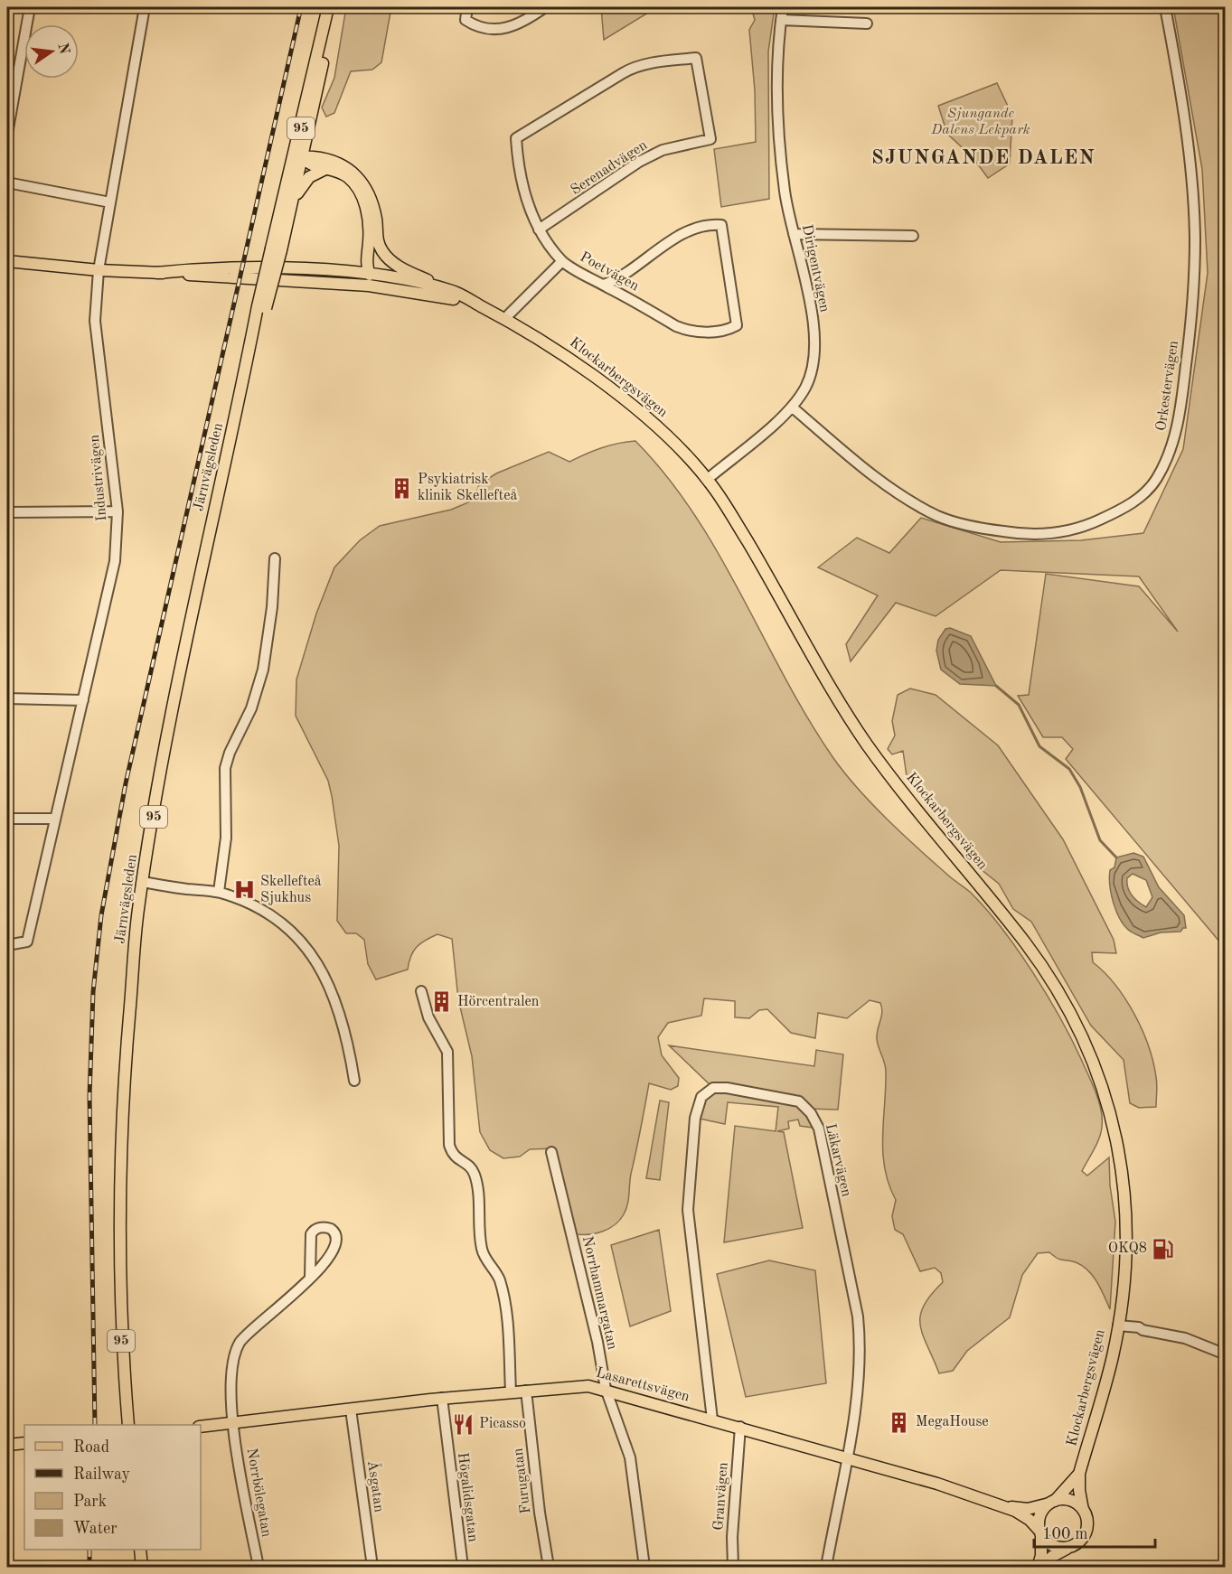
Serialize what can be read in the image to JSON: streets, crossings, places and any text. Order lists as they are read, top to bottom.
{
  "streets": {
    "main road": [
      "95",
      "Klockarbergsvägen",
      "Järnvägsleden",
      "Lasarettsvägen"
    ],
    "street": [
      "Serenadvägen",
      "Dirigentvägen",
      "Poetvägen",
      "Orkestervägen",
      "Industrivägen",
      "Läkarvägen",
      "Norrhammargatan",
      "Furugatan",
      "Åsgatan",
      "Norrbölegatan",
      "Granvägen",
      "Högalidsgatan"
    ]
  },
  "crossings": [
    ["Serenadvägen", "Poetvägen"],
    ["Dirigentvägen", "Klockarbergsvägen"],
    ["Dirigentvägen", "Orkestervägen"],
    ["Klockarbergsvägen", "Industrivägen"],
    ["Klockarbergsvägen", "Lasarettsvägen"],
    ["Läkarvägen", "Lasarettsvägen"],
    ["Norrhammargatan", "Lasarettsvägen"],
    ["Lasarettsvägen", "Furugatan"],
    ["Lasarettsvägen", "Åsgatan"],
    ["Lasarettsvägen", "Norrbölegatan"],
    ["Lasarettsvägen", "Granvägen"],
    ["Lasarettsvägen", "Högalidsgatan"]
  ],
  "districts": ["SJUNGANDE DALEN"],
  "parks": ["Sjungande Dalens Lekpark"],
  "places": {
    "building": ["Psykiatrisk klinik Skellefteå", "Hörcentralen", "MegaHouse"],
    "hospital": ["Skellefteå Sjukhus"],
    "fuel station": ["OKQ8"],
    "restaurant": ["Picasso"]
  },
  "legend": [
    "Road",
    "Railway",
    "Park",
    "Water"
  ],
  "scale_bar": "100 m",
  "north": "right"
}
